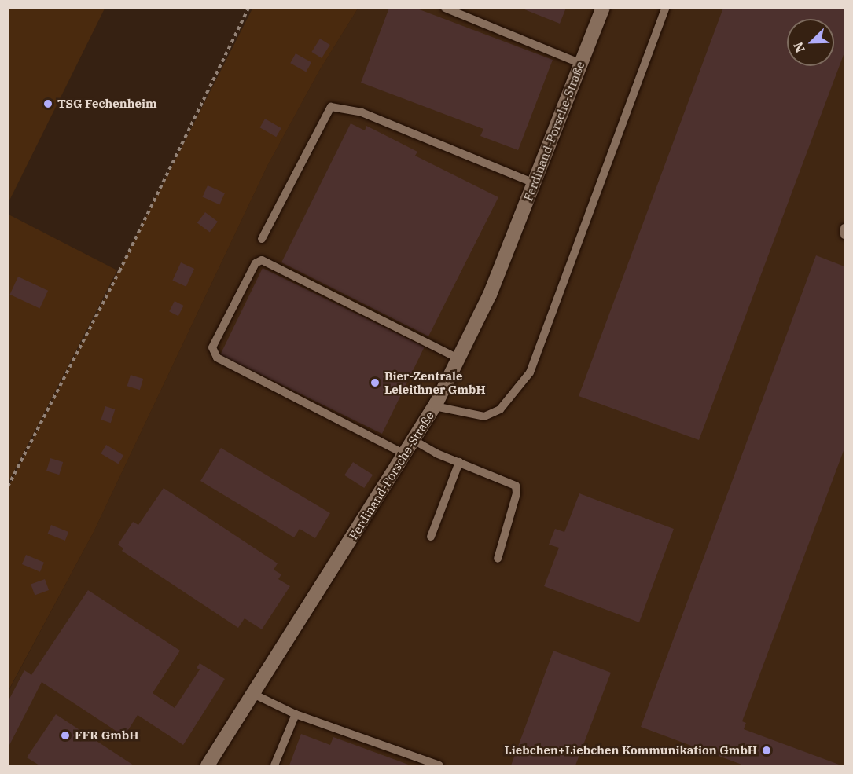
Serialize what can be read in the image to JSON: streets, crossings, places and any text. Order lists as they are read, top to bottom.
{
  "streets": {
    "street": ["Ferdinand-Porsche-Straße"]
  },
  "places": [
    "TSG Fechenheim",
    "Bier-Zentrale Leleithner GmbH",
    "FFR GmbH",
    "Liebchen+Liebchen Kommunikation GmbH"
  ],
  "north": "bottom left"
}
